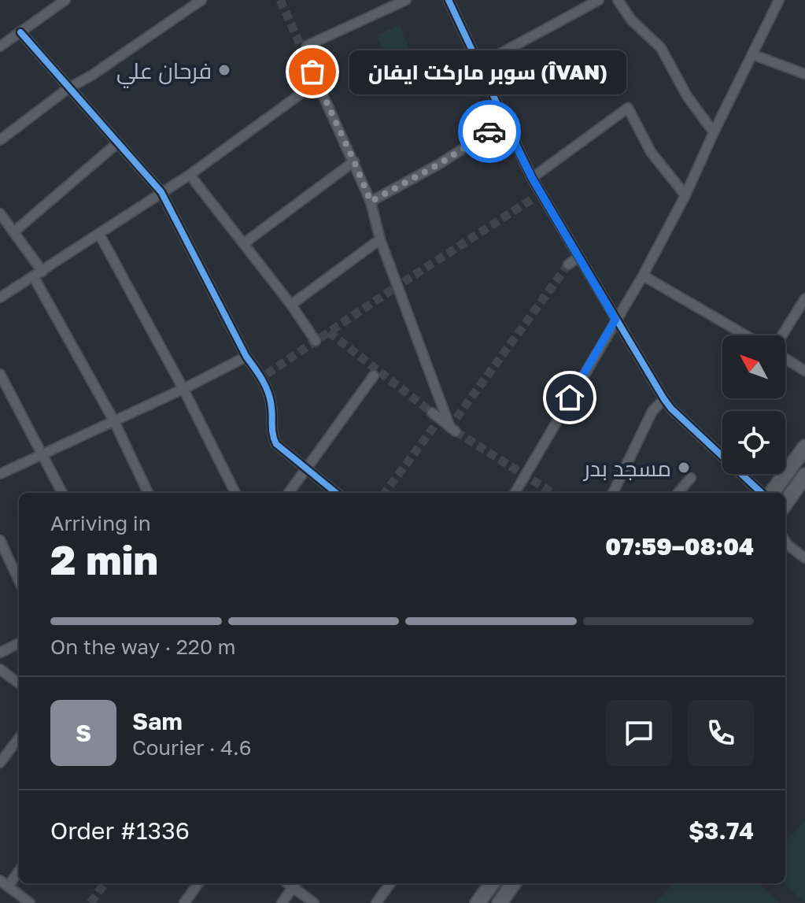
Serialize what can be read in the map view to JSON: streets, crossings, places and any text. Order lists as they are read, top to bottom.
{
  "places": ["فرحان علي", "سوبر ماركت ايفان (ÎVAN)", "مسجد بدر"],
  "north": "top left",
  "page": {
    "bubble": "سوبر ماركت ايفان (ÎVAN)",
    "heading": ["2 min", "Arriving in", "07:59–08:04"],
    "panel": [
      "Sam",
      "Courier · 4.6",
      "Order #1336",
      "$3.74"
    ],
    "bar": "On the way · 220 m",
    "round": "S"
  }
}
